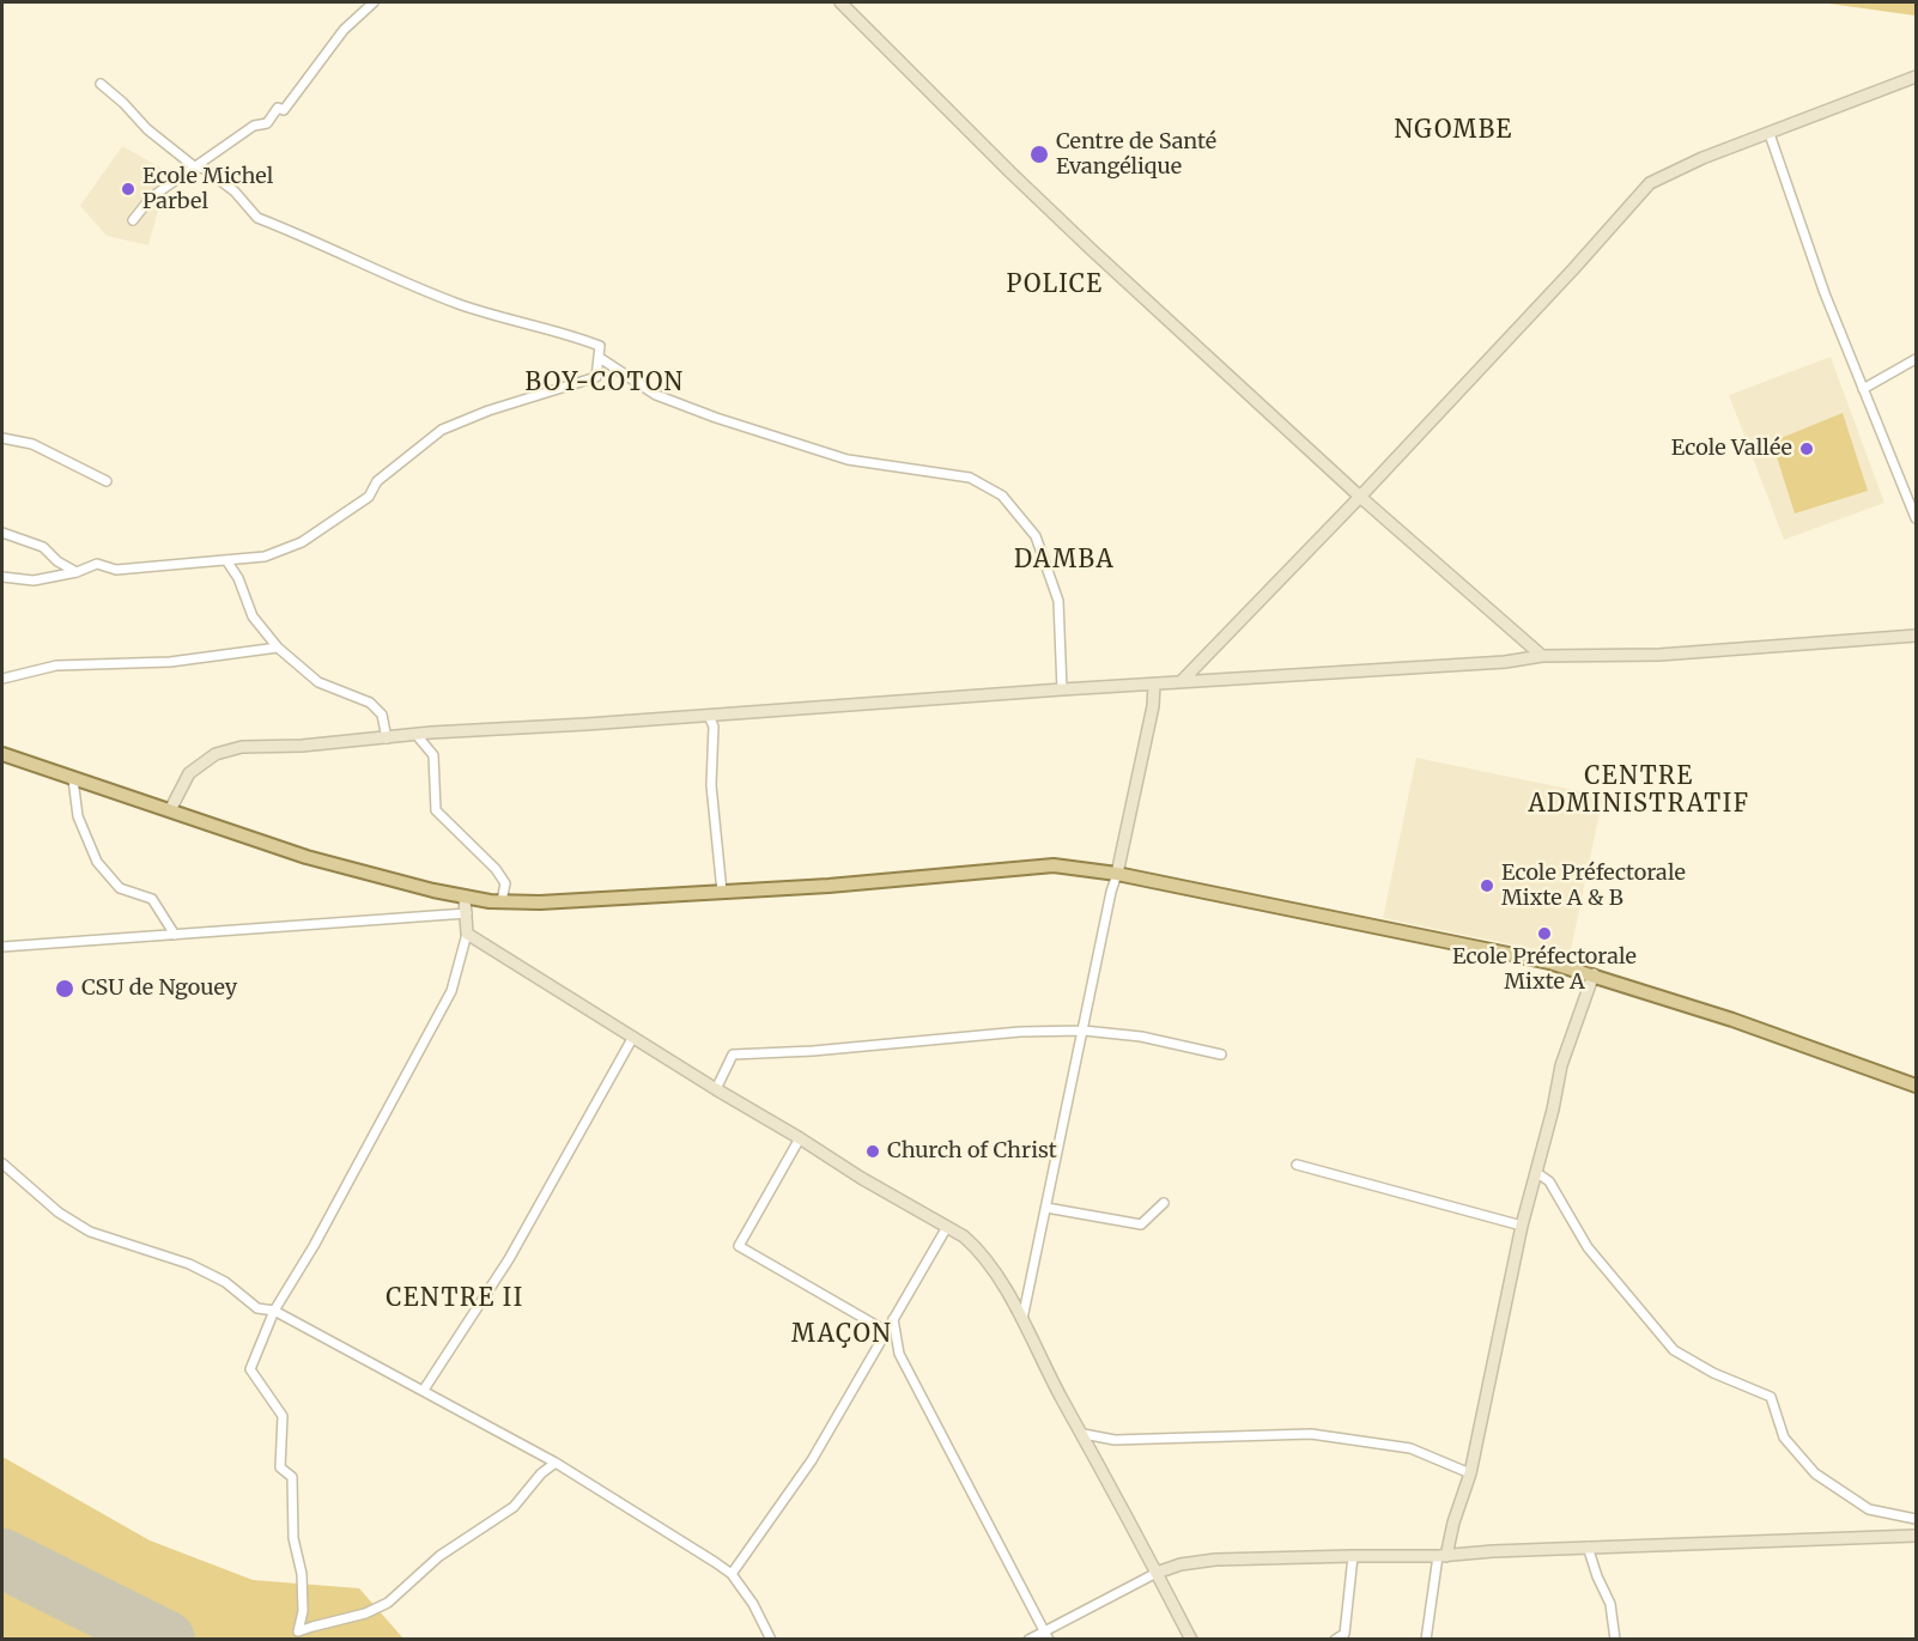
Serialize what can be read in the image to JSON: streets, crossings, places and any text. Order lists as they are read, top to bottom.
{
  "districts": [
    "NGOMBE",
    "POLICE",
    "BOY-COTON",
    "DAMBA",
    "CENTRE ADMINISTRATIF",
    "CENTRE II",
    "MAÇON"
  ],
  "places": [
    "Centre de Santé Evangélique",
    "Ecole Michel Parbel",
    "Ecole Vallée",
    "Ecole Préfectorale Mixte A & B",
    "Ecole Préfectorale Mixte A",
    "CSU de Ngouey",
    "Church of Christ"
  ]
}
